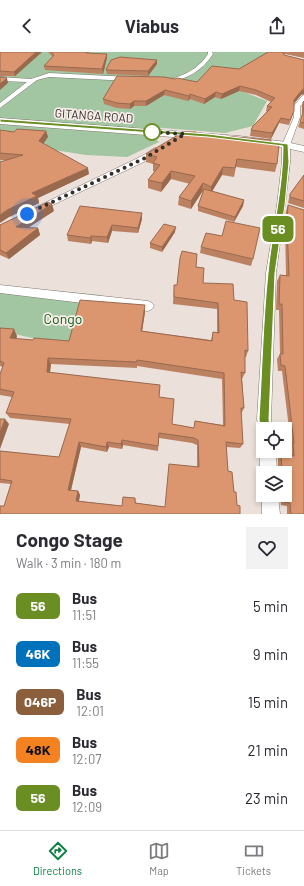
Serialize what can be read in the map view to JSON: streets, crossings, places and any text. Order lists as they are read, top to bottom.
{
  "streets": {
    "main road": ["GITANGA ROAD"]
  },
  "parks": ["Congo"],
  "lines": ["bus line 56"],
  "page": {
    "header": "Viabus",
    "on_map": "56",
    "heading": ["Congo Stage", "Walk · 3 min · 180 m"],
    "list": [
      {
        "mark": "56",
        "name": "Bus",
        "note": "11:51",
        "value": "5 min"
      },
      {
        "mark": "46K",
        "name": "Bus",
        "note": "11:55",
        "value": "9 min"
      },
      {
        "mark": "046P",
        "name": "Bus",
        "note": "12:01",
        "value": "15 min"
      },
      {
        "mark": "48K",
        "name": "Bus",
        "note": "12:07",
        "value": "21 min"
      },
      {
        "mark": "56",
        "name": "Bus",
        "note": "12:09",
        "value": "23 min"
      }
    ],
    "tabs": ["Directions", "Map", "Tickets"]
  }
}
